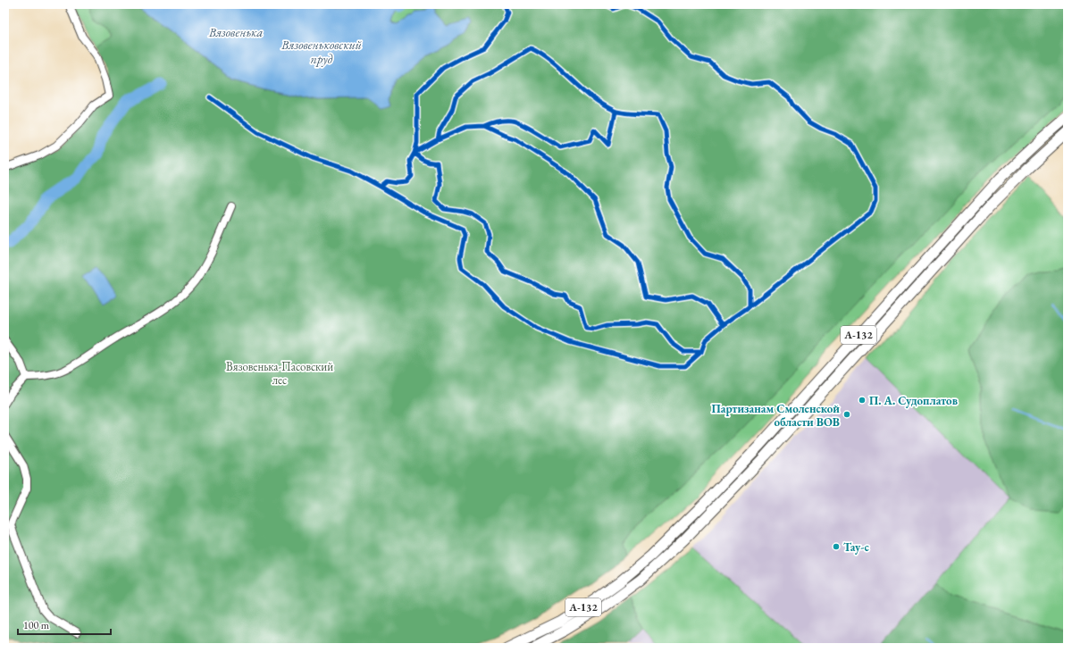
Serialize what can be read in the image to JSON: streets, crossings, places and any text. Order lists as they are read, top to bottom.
{
  "streets": {
    "main road": ["А-132"]
  },
  "water": ["Вязовенька", "Вязовеньковский пруд"],
  "parks": ["Вязовенька-Пасовский лес"],
  "places": ["П. А. Судоплатов", "Партизанам Смоленской области ВОВ", "Тау-с"],
  "scale_bar": "100 m"
}
